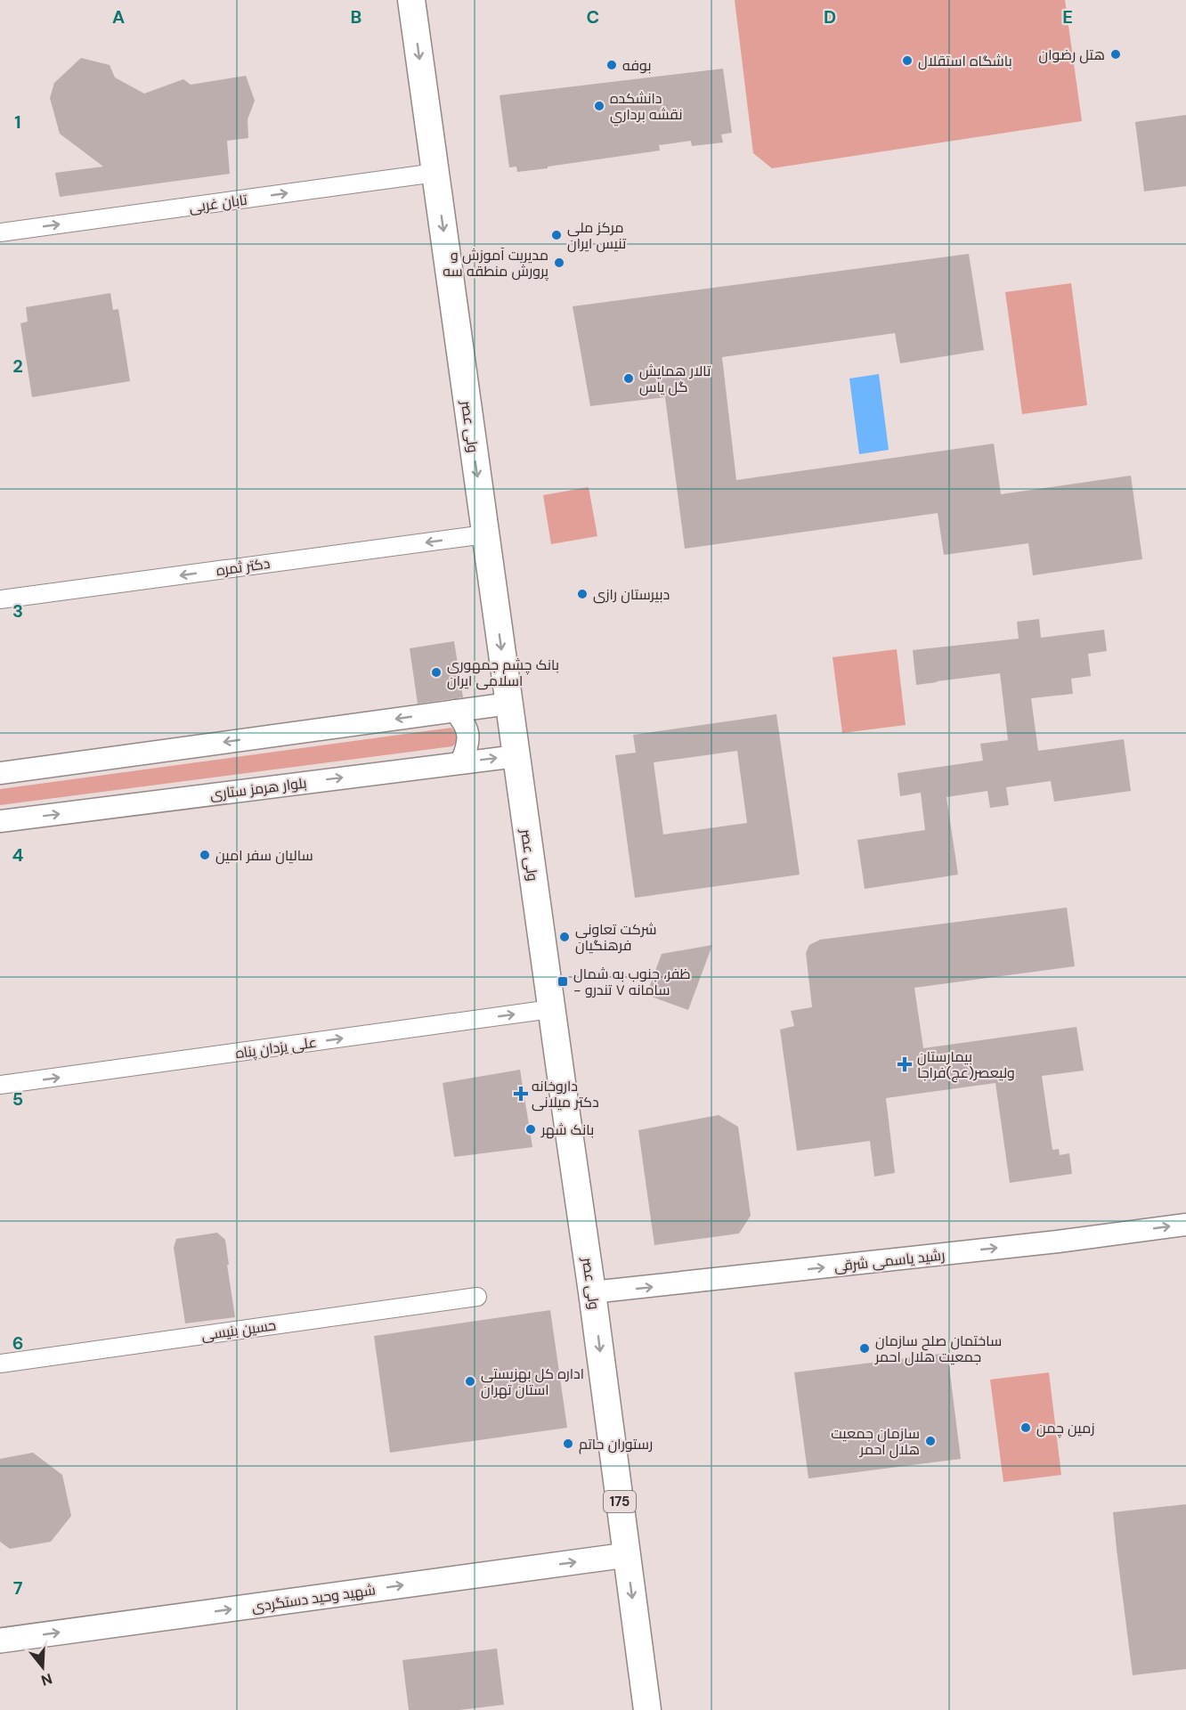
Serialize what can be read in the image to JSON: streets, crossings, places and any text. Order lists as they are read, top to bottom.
{
  "streets": {
    "main road": ["ولی عصر", "175", "شهید وحید دستگردی"],
    "street": [
      "تابان غربی",
      "دکتر ثمره",
      "بلوار هرمز ستاری",
      "علی یزدان پناه",
      "رشید یاسمی شرقی",
      "حسین بنیسی"
    ]
  },
  "crossings": [
    ["تابان غربی", "ولی عصر"],
    ["ولی عصر", "دکتر ثمره"],
    ["ولی عصر", "بلوار هرمز ستاری"],
    ["ولی عصر", "علی یزدان پناه"],
    ["ولی عصر", "رشید یاسمی شرقی"],
    ["ولی عصر", "شهید وحید دستگردی"]
  ],
  "one_way": [
    "تابان غربی",
    "ولی عصر",
    "دکتر ثمره",
    "علی یزدان پناه",
    "رشید یاسمی شرقی",
    "شهید وحید دستگردی"
  ],
  "places": {
    "other": [
      "هتل رضوان",
      "باشگاه استقلال",
      "بوفه",
      "دانشكده نقشه برداري",
      "مرکز ملی تنیس ایران",
      "مدیریت آموزش و پرورش منطقه سه",
      "تالار همایش گل یاس",
      "دبیرستان رازی",
      "بانک چشم جمهوری اسلامی ایران",
      "سالیان سفر امین",
      "شرکت تعاونی فرهنگیان",
      "بانک شهر",
      "ساختمان صلح سازمان جمعیت هلال احمر",
      "اداره کل بهزیستی استان تهران",
      "زمین چمن",
      "سازمان جمعیت هلال احمر",
      "رستوران حاتم"
    ],
    "transit": ["ظفر، جنوب به شمال - سامانه ۷ تندرو"],
    "health": ["بیمارستان ولیعصر(عج)فراجا", "داروخانه دکتر میلانی"]
  },
  "north": "bottom",
  "grid": {
    "columns": [
      "A",
      "B",
      "C",
      "D",
      "E"
    ],
    "rows": [
      "1",
      "2",
      "3",
      "4",
      "5",
      "6",
      "7"
    ]
  }
}
